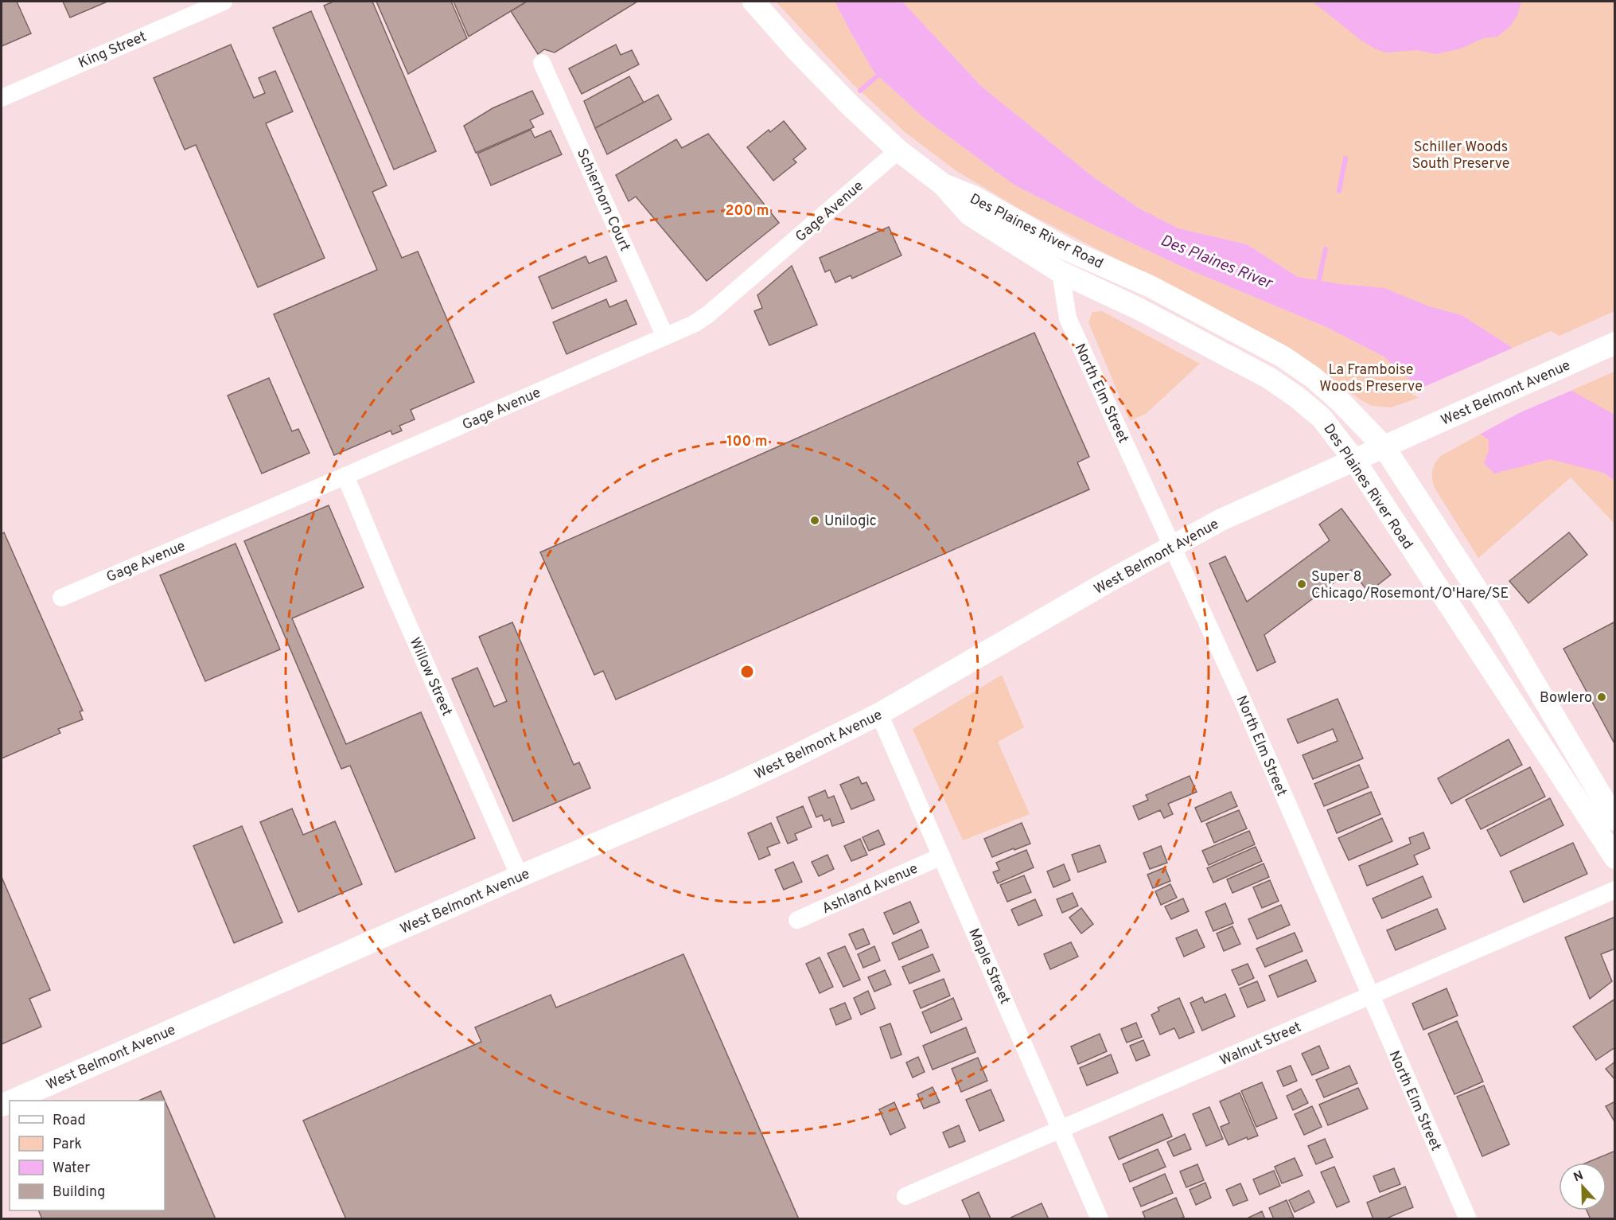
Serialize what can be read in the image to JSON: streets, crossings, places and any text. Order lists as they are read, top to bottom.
{
  "streets": {
    "main road": ["Des Plaines River Road", "West Belmont Avenue"],
    "street": [
      "King Street",
      "Schierhorn Court",
      "Gage Avenue",
      "North Elm Street",
      "Willow Street",
      "Ashland Avenue",
      "Maple Street",
      "Walnut Street"
    ]
  },
  "crossings": [
    ["Schierhorn Court", "Gage Avenue"],
    ["Gage Avenue", "Des Plaines River Road"],
    ["Gage Avenue", "Willow Street"],
    ["Des Plaines River Road", "West Belmont Avenue"],
    ["Des Plaines River Road", "North Elm Street"],
    ["West Belmont Avenue", "North Elm Street"],
    ["West Belmont Avenue", "Willow Street"],
    ["West Belmont Avenue", "Maple Street"],
    ["North Elm Street", "Walnut Street"],
    ["Ashland Avenue", "Maple Street"],
    ["Maple Street", "Walnut Street"]
  ],
  "water": ["Des Plaines River"],
  "parks": ["Schiller Woods South Preserve", "La Framboise Woods Preserve"],
  "places": ["Unilogic", "Super 8 Chicago/Rosemont/O'Hare/SE", "Bowlero"],
  "legend": [
    "Road",
    "Park",
    "Water",
    "Building"
  ],
  "north": "top",
  "rings": ["200 m", "100 m"]
}
